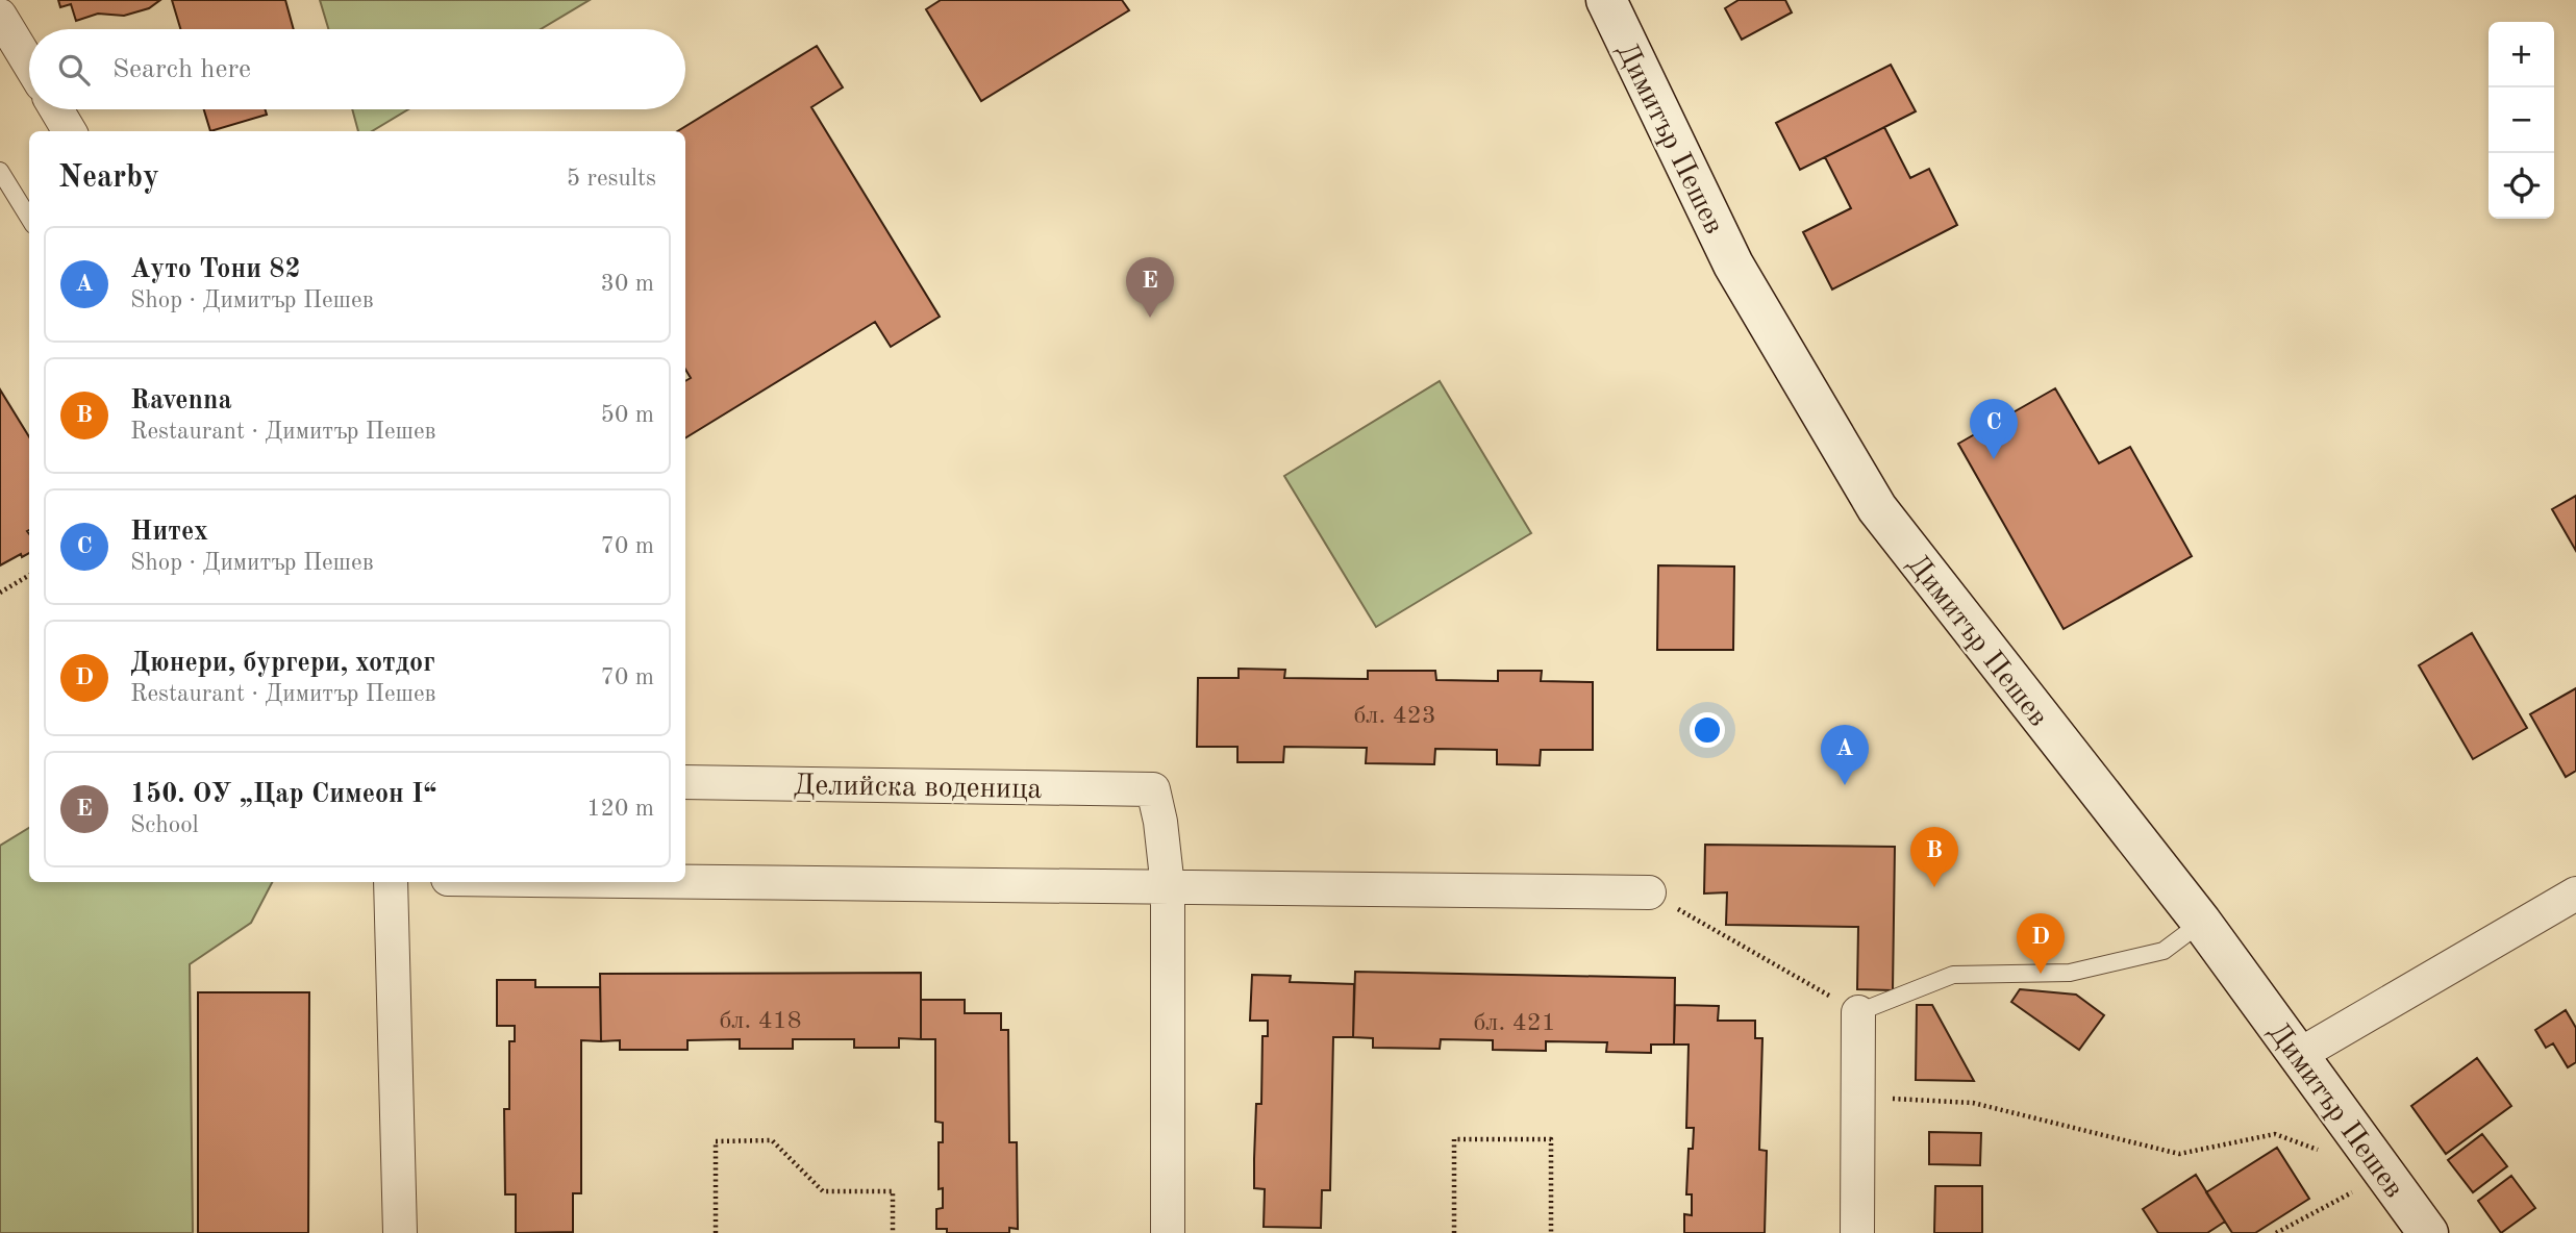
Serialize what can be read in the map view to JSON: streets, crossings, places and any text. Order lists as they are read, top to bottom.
{
  "streets": {
    "main road": ["Димитър Пешев"],
    "street": ["Делийска воденица"]
  },
  "house_numbers": ["бл. 423", "бл. 418", "бл. 421"],
  "page": {
    "map_buttons": ["+", "−"],
    "search": "Search here",
    "heading": ["Nearby", "5 results"],
    "list": [
      {
        "mark": "A",
        "name": "Ауто Тони 82",
        "note": "Shop · Димитър Пешев",
        "value": "30 m"
      },
      {
        "mark": "B",
        "name": "Ravenna",
        "note": "Restaurant · Димитър Пешев",
        "value": "50 m"
      },
      {
        "mark": "C",
        "name": "Нитех",
        "note": "Shop · Димитър Пешев",
        "value": "70 m"
      },
      {
        "mark": "D",
        "name": "Дюнери, бургери, хотдог",
        "note": "Restaurant · Димитър Пешев",
        "value": "70 m"
      },
      {
        "mark": "E",
        "name": "150. ОУ „Цар Симеон I“",
        "note": "School",
        "value": "120 m"
      }
    ],
    "pins": [
      "E",
      "C",
      "A",
      "B",
      "D"
    ]
  }
}
